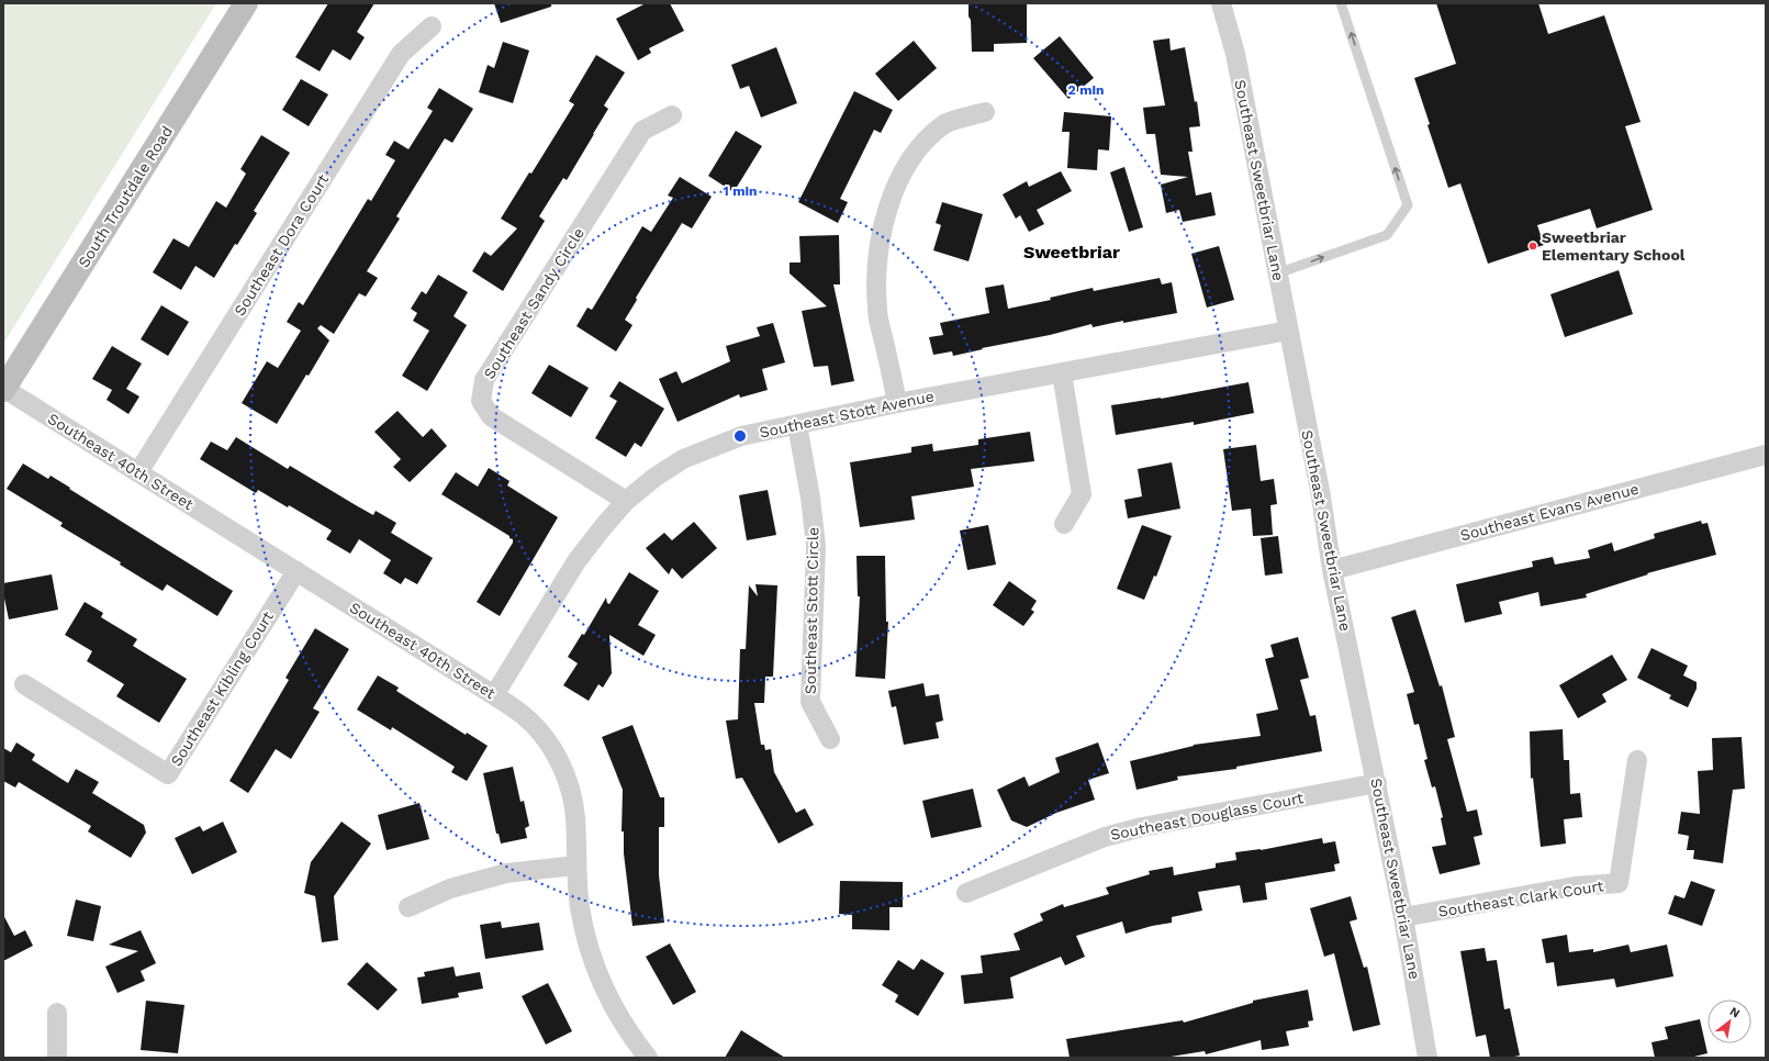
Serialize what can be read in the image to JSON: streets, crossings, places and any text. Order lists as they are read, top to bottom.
{
  "streets": {
    "main road": ["South Troutdale Road"],
    "street": [
      "Southeast Sweetbriar Lane",
      "Southeast Dora Court",
      "Southeast Sandy Circle",
      "Southeast Stott Avenue",
      "Southeast 40th Street",
      "Southeast Evans Avenue",
      "Southeast Stott Circle",
      "Southeast Kibling Court",
      "Southeast Douglass Court",
      "Southeast Clark Court"
    ]
  },
  "crossings": [
    ["Southeast Sweetbriar Lane", "Southeast Stott Avenue"],
    ["Southeast Sweetbriar Lane", "Southeast Evans Avenue"],
    ["Southeast Sweetbriar Lane", "Southeast Douglass Court"],
    ["Southeast Sweetbriar Lane", "Southeast Clark Court"],
    ["South Troutdale Road", "Southeast 40th Street"],
    ["Southeast Dora Court", "Southeast 40th Street"],
    ["Southeast Sandy Circle", "Southeast Stott Avenue"],
    ["Southeast Stott Avenue", "Southeast 40th Street"],
    ["Southeast Stott Avenue", "Southeast Stott Circle"],
    ["Southeast 40th Street", "Southeast Kibling Court"]
  ],
  "districts": ["Sweetbriar"],
  "places": ["Sweetbriar Elementary School"],
  "north": "top right",
  "rings": ["2 min", "1 min"]
}
